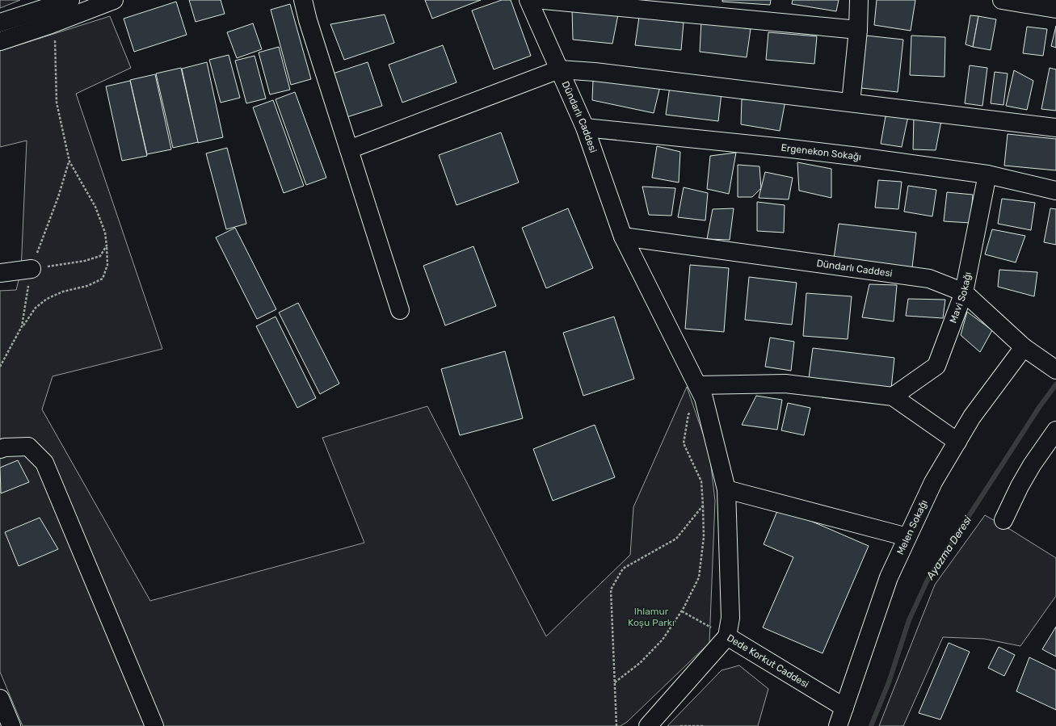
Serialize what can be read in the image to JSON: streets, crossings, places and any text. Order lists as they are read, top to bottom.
{
  "streets": {
    "street": [
      "Dündarlı Caddesi",
      "Ergenekon Sokağı",
      "Mavi Sokağı",
      "Melen Sokağı",
      "Dede Korkut Caddesi"
    ]
  },
  "crossings": [
    ["Dündarlı Caddesi", "Ergenekon Sokağı"],
    ["Dündarlı Caddesi", "Mavi Sokağı"],
    ["Dündarlı Caddesi", "Melen Sokağı"],
    ["Dündarlı Caddesi", "Dede Korkut Caddesi"],
    ["Ergenekon Sokağı", "Mavi Sokağı"],
    ["Melen Sokağı", "Dede Korkut Caddesi"]
  ],
  "water": ["Ayazma Deresi"],
  "parks": ["Ihlamur Koşu Parkı"]
}
